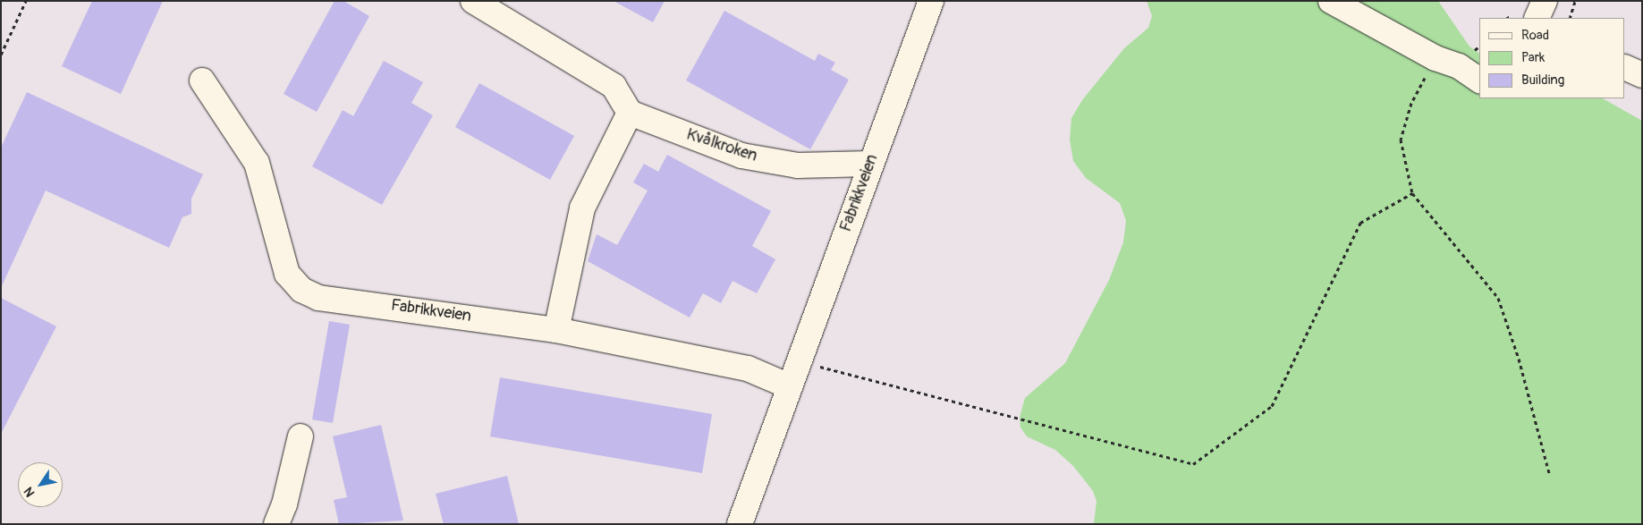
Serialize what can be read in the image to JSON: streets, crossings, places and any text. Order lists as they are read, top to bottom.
{
  "streets": {
    "street": ["Kvålkroken", "Fabrikkveien"]
  },
  "crossings": [
    ["Kvålkroken", "Fabrikkveien"]
  ],
  "legend": ["Road", "Park", "Building"],
  "north": "bottom left"
}
